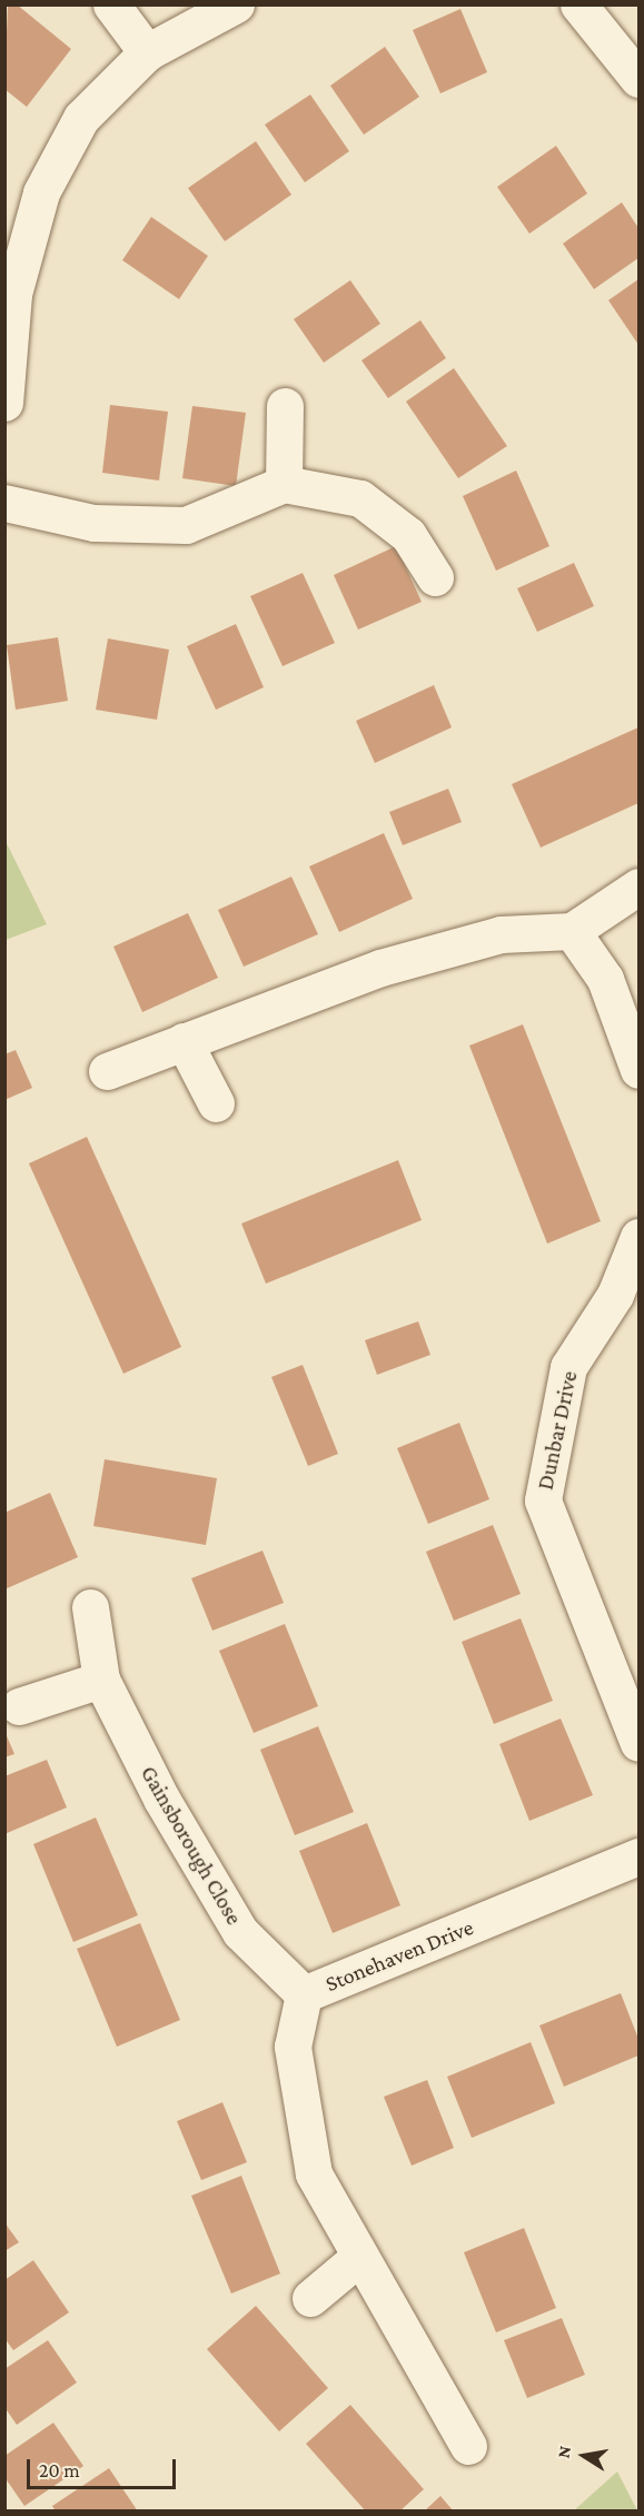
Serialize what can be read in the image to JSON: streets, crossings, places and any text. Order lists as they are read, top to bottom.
{
  "streets": {
    "street": ["Dunbar Drive", "Gainsborough Close", "Stonehaven Drive"]
  },
  "crossings": [
    ["Gainsborough Close", "Stonehaven Drive"]
  ],
  "scale_bar": "20 m",
  "north": "left"
}
